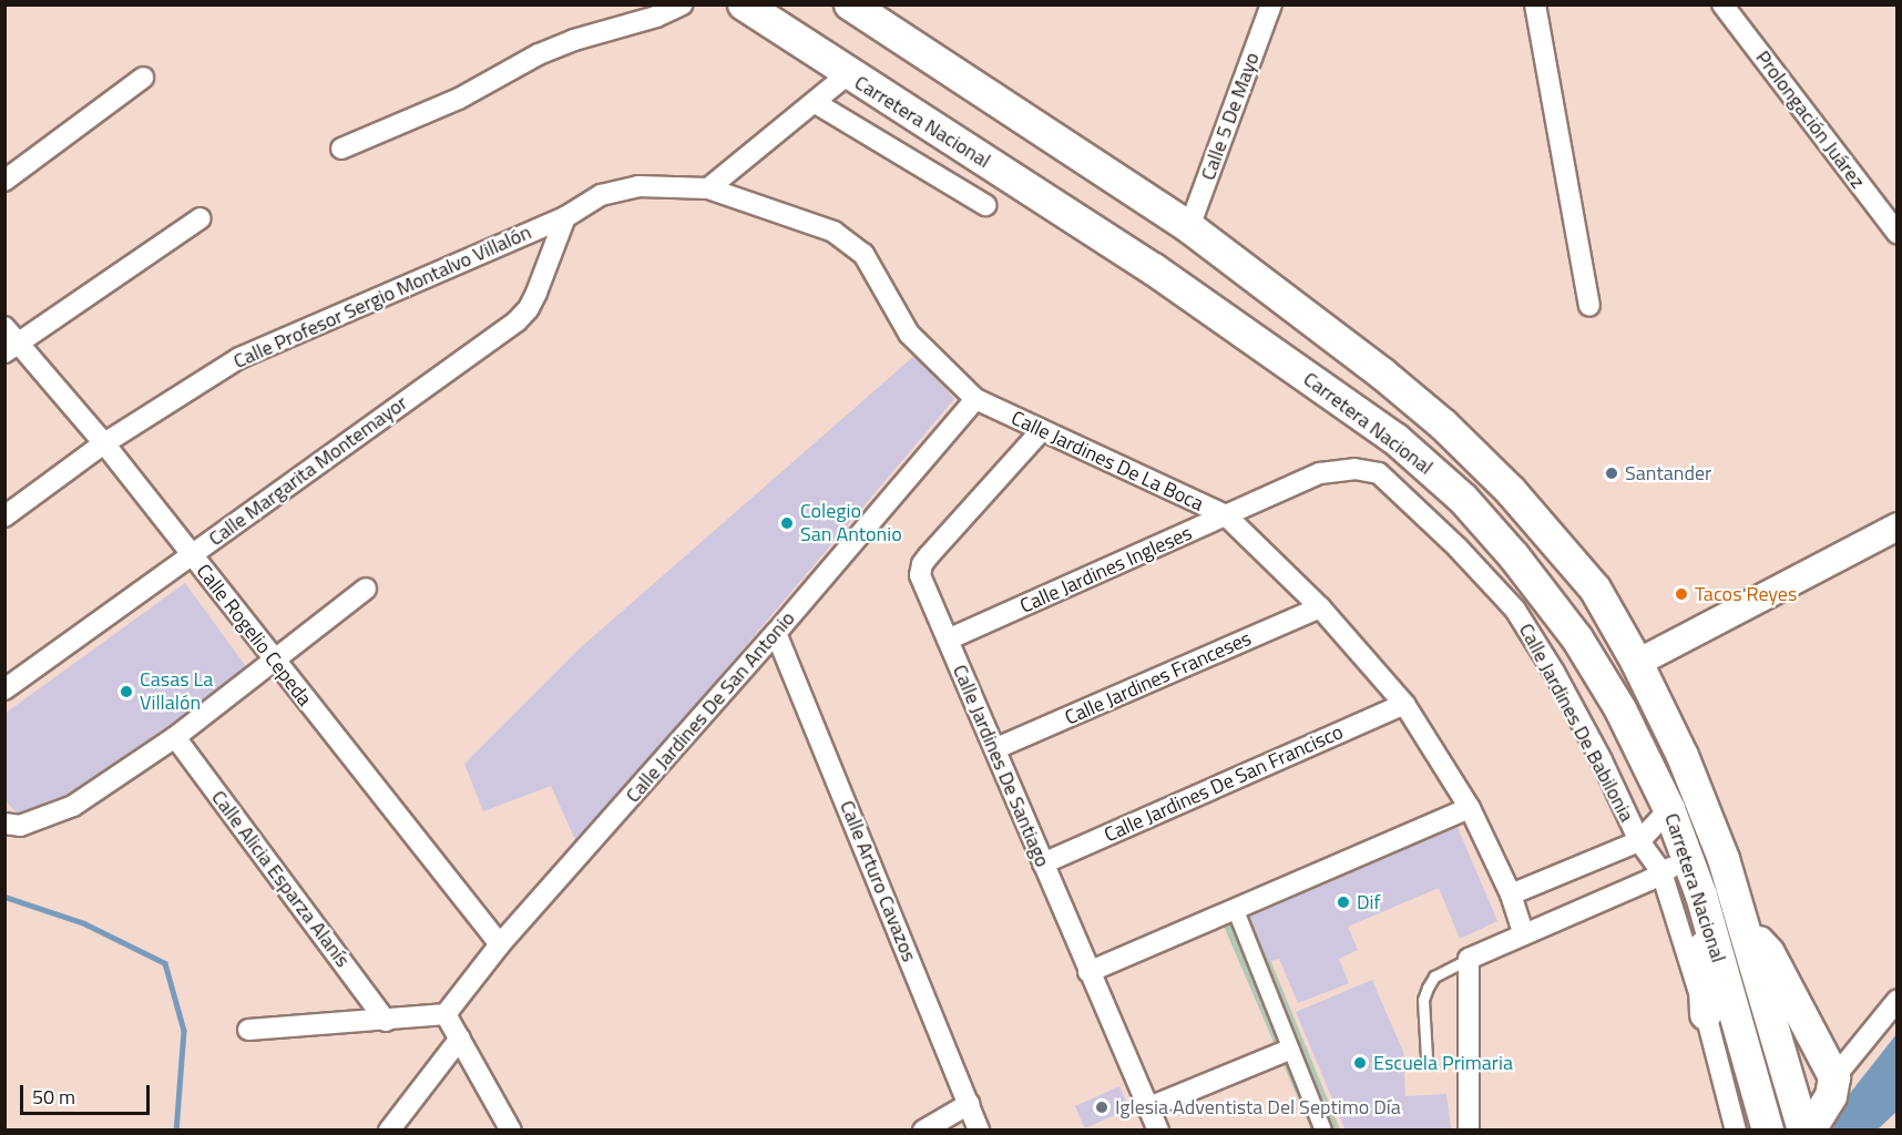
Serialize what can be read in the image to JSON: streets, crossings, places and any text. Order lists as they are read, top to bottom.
{
  "streets": {
    "highway": ["Carretera Nacional"],
    "street": [
      "Calle 5 De Mayo",
      "Prolongación Juárez",
      "Calle Profesor Sergio Montalvo Villalón",
      "Calle Jardines De La Boca",
      "Calle Margarita Montemayor",
      "Calle Jardines Ingleses",
      "Calle Rogelio Cepeda",
      "Calle Jardines Franceses",
      "Calle Jardines De San Antonio",
      "Calle Jardines De Babilonia",
      "Calle Jardines De Santiago",
      "Calle Jardines De San Francisco",
      "Calle Alicia Esparza Alanís",
      "Calle Arturo Cavazos"
    ]
  },
  "crossings": [
    ["Calle 5 De Mayo", "Carretera Nacional"],
    ["Calle Profesor Sergio Montalvo Villalón", "Calle Jardines De La Boca"],
    ["Calle Profesor Sergio Montalvo Villalón", "Calle Margarita Montemayor"],
    ["Calle Profesor Sergio Montalvo Villalón", "Calle Rogelio Cepeda"],
    ["Calle Jardines De La Boca", "Calle Margarita Montemayor"],
    ["Calle Jardines De La Boca", "Calle Jardines Ingleses"],
    ["Calle Jardines De La Boca", "Calle Jardines Franceses"],
    ["Calle Jardines De La Boca", "Calle Jardines De San Antonio"],
    ["Calle Jardines De La Boca", "Calle Jardines De Santiago"],
    ["Calle Jardines De La Boca", "Calle Jardines De San Francisco"],
    ["Calle Margarita Montemayor", "Calle Rogelio Cepeda"],
    ["Calle Jardines Ingleses", "Calle Jardines De Babilonia"],
    ["Calle Jardines Ingleses", "Calle Jardines De Santiago"],
    ["Calle Rogelio Cepeda", "Calle Jardines De San Antonio"],
    ["Calle Jardines Franceses", "Calle Jardines De Santiago"],
    ["Calle Jardines De San Antonio", "Calle Arturo Cavazos"],
    ["Calle Jardines De Santiago", "Calle Jardines De San Francisco"]
  ],
  "places": [
    "Santander",
    "Colegio San Antonio",
    "Tacos Reyes",
    "Casas La Villalón",
    "Dif",
    "Escuela Primaria",
    "Iglesia Adventista Del Septimo Día"
  ],
  "scale_bar": "50 m"
}
